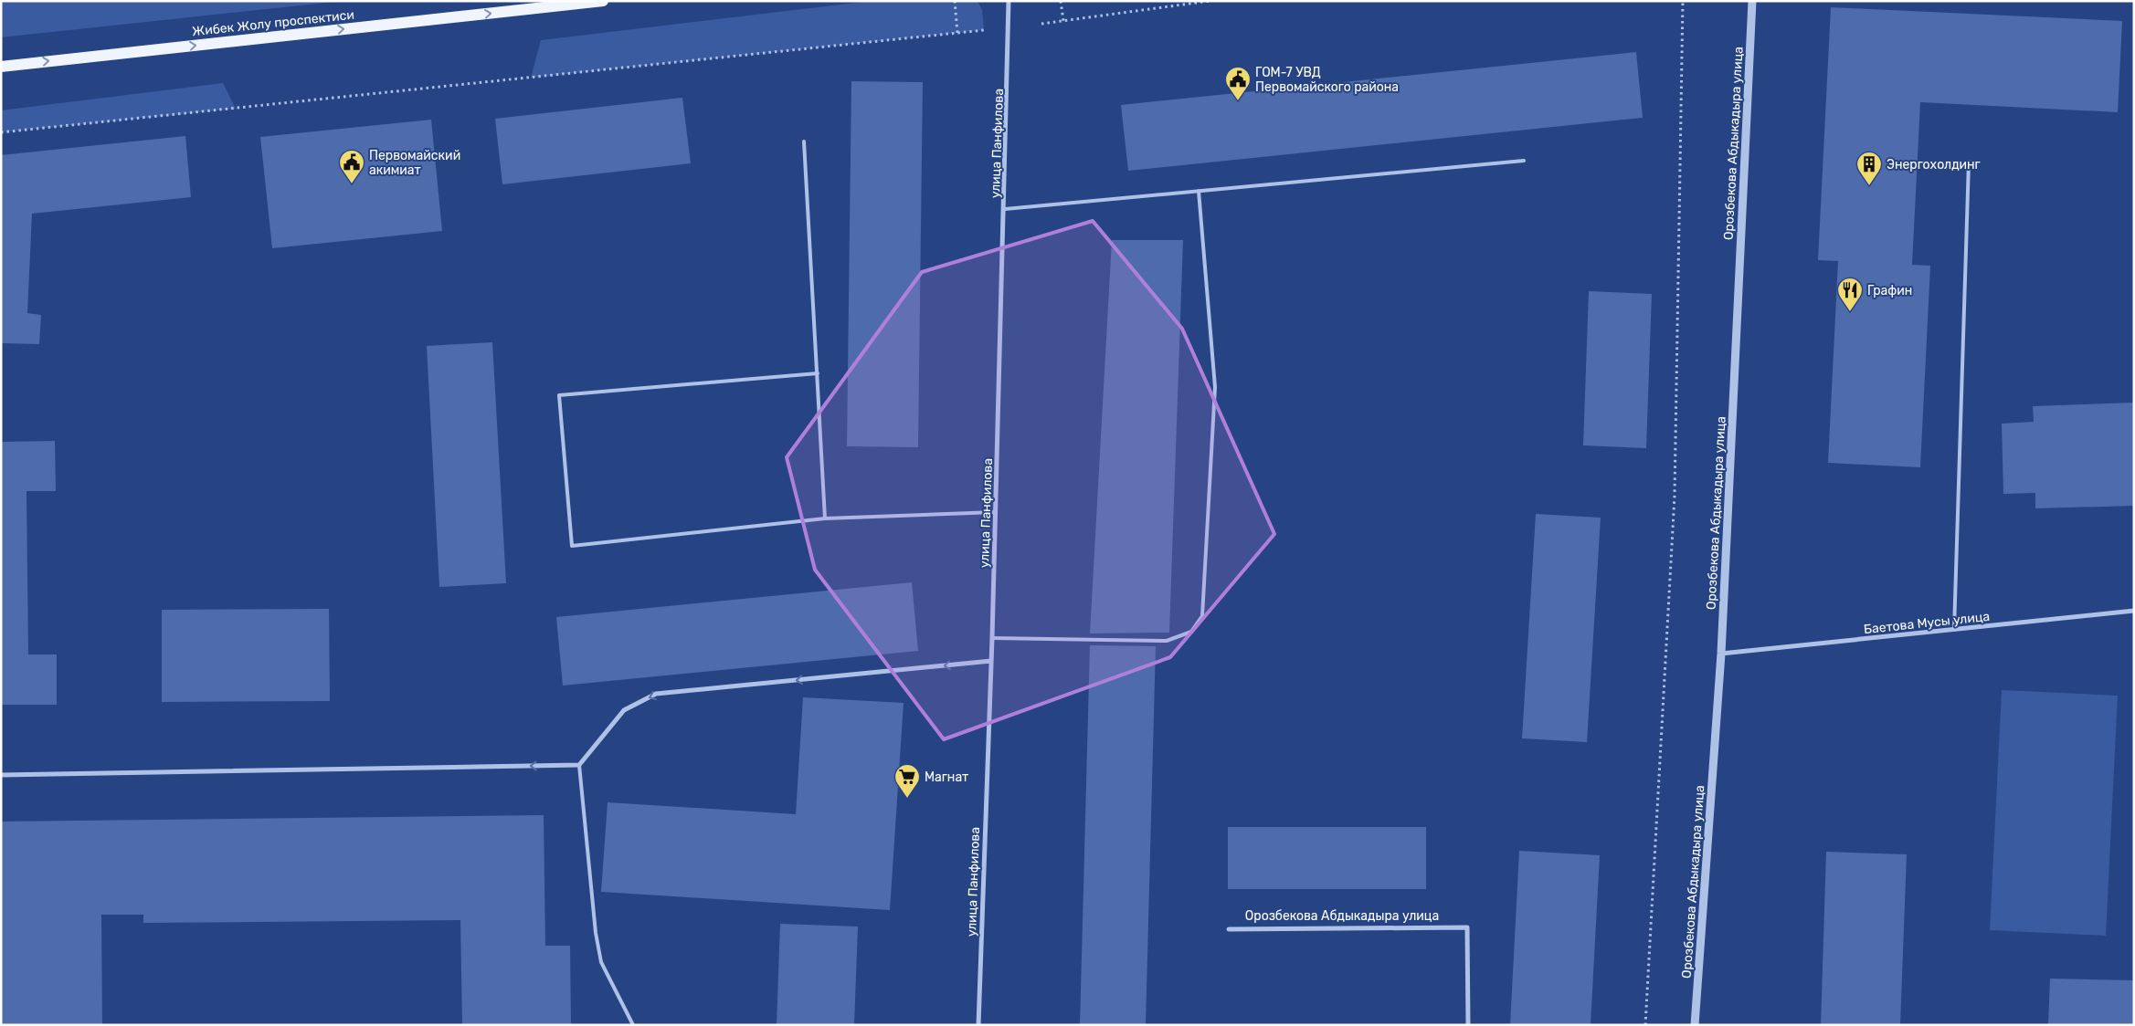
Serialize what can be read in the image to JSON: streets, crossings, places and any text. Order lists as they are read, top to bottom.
{
  "streets": {
    "main road": ["Жибек Жолу проспектиси"],
    "street": ["улица Панфилова", "Орозбекова Абдыкадыра улица", "Баетова Мусы улица"]
  },
  "crossings": [
    ["Орозбекова Абдыкадыра улица", "Баетова Мусы улица"]
  ],
  "one_way": ["Жибек Жолу проспектиси"],
  "places": {
    "public building": ["ГОМ-7 УВД Первомайского района", "Первомайский акимиат"],
    "building": ["Энергохолдинг"],
    "restaurant": ["Графин"],
    "supermarket": ["Магнат"]
  }
}
